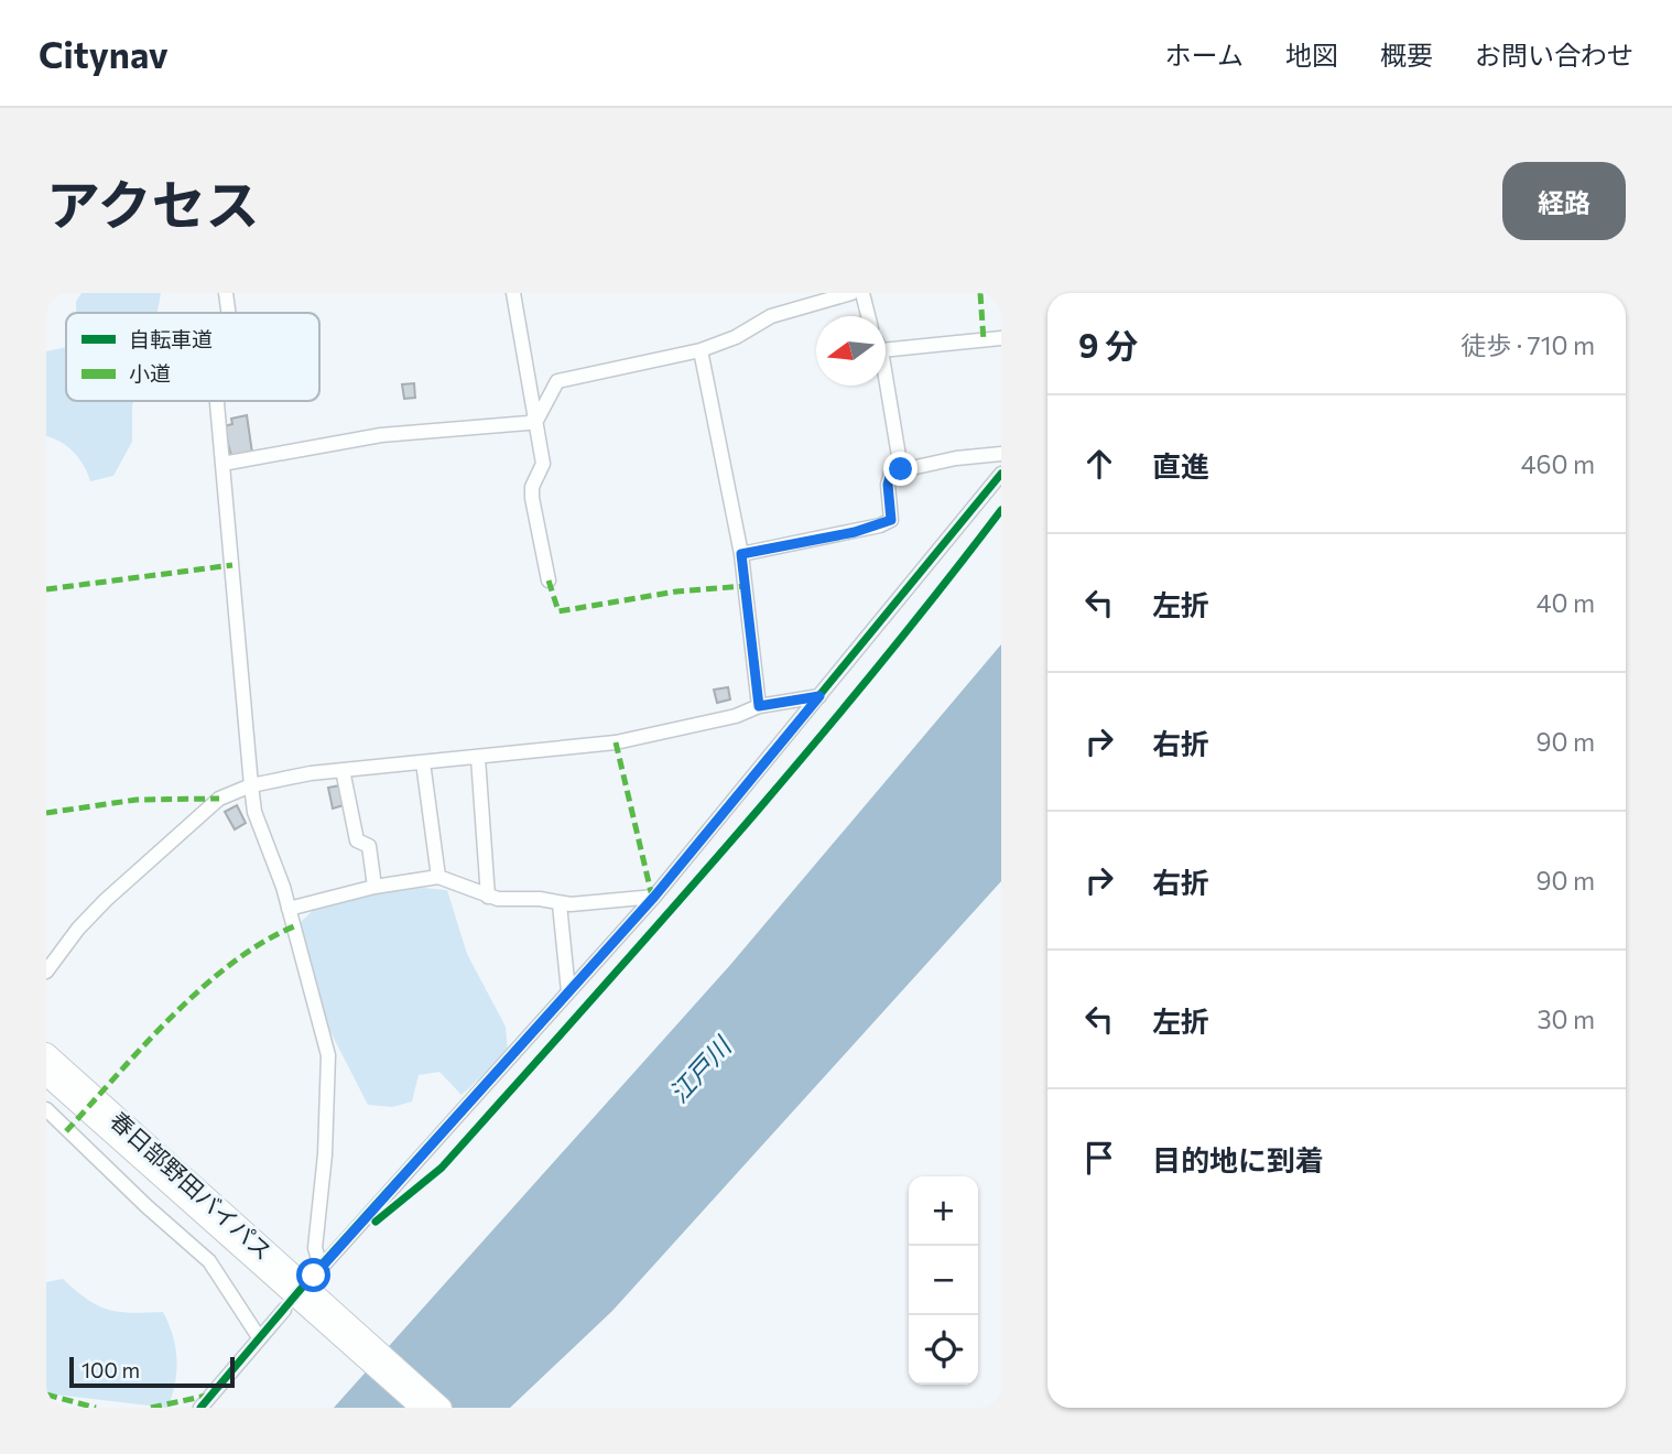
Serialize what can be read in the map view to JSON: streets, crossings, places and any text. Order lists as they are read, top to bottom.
{
  "streets": {
    "highway": ["春日部野田バイパス"]
  },
  "water": ["江戸川"],
  "legend": ["自転車道", "小道"],
  "scale_bar": "100 m",
  "north": "left",
  "page": {
    "header": "Citynav",
    "nav": [
      "ホーム",
      "地図",
      "概要",
      "お問い合わせ"
    ],
    "title": "アクセス",
    "buttons": "経路",
    "heading": ["9 分", "徒歩 · 710 m"],
    "list": [
      ["直進", "460 m"],
      ["左折", "40 m"],
      ["右折", "90 m"],
      ["右折", "90 m"],
      ["左折", "30 m"],
      "目的地に到着"
    ],
    "map_buttons": ["+", "−"],
    "scale": "100 m"
  }
}
